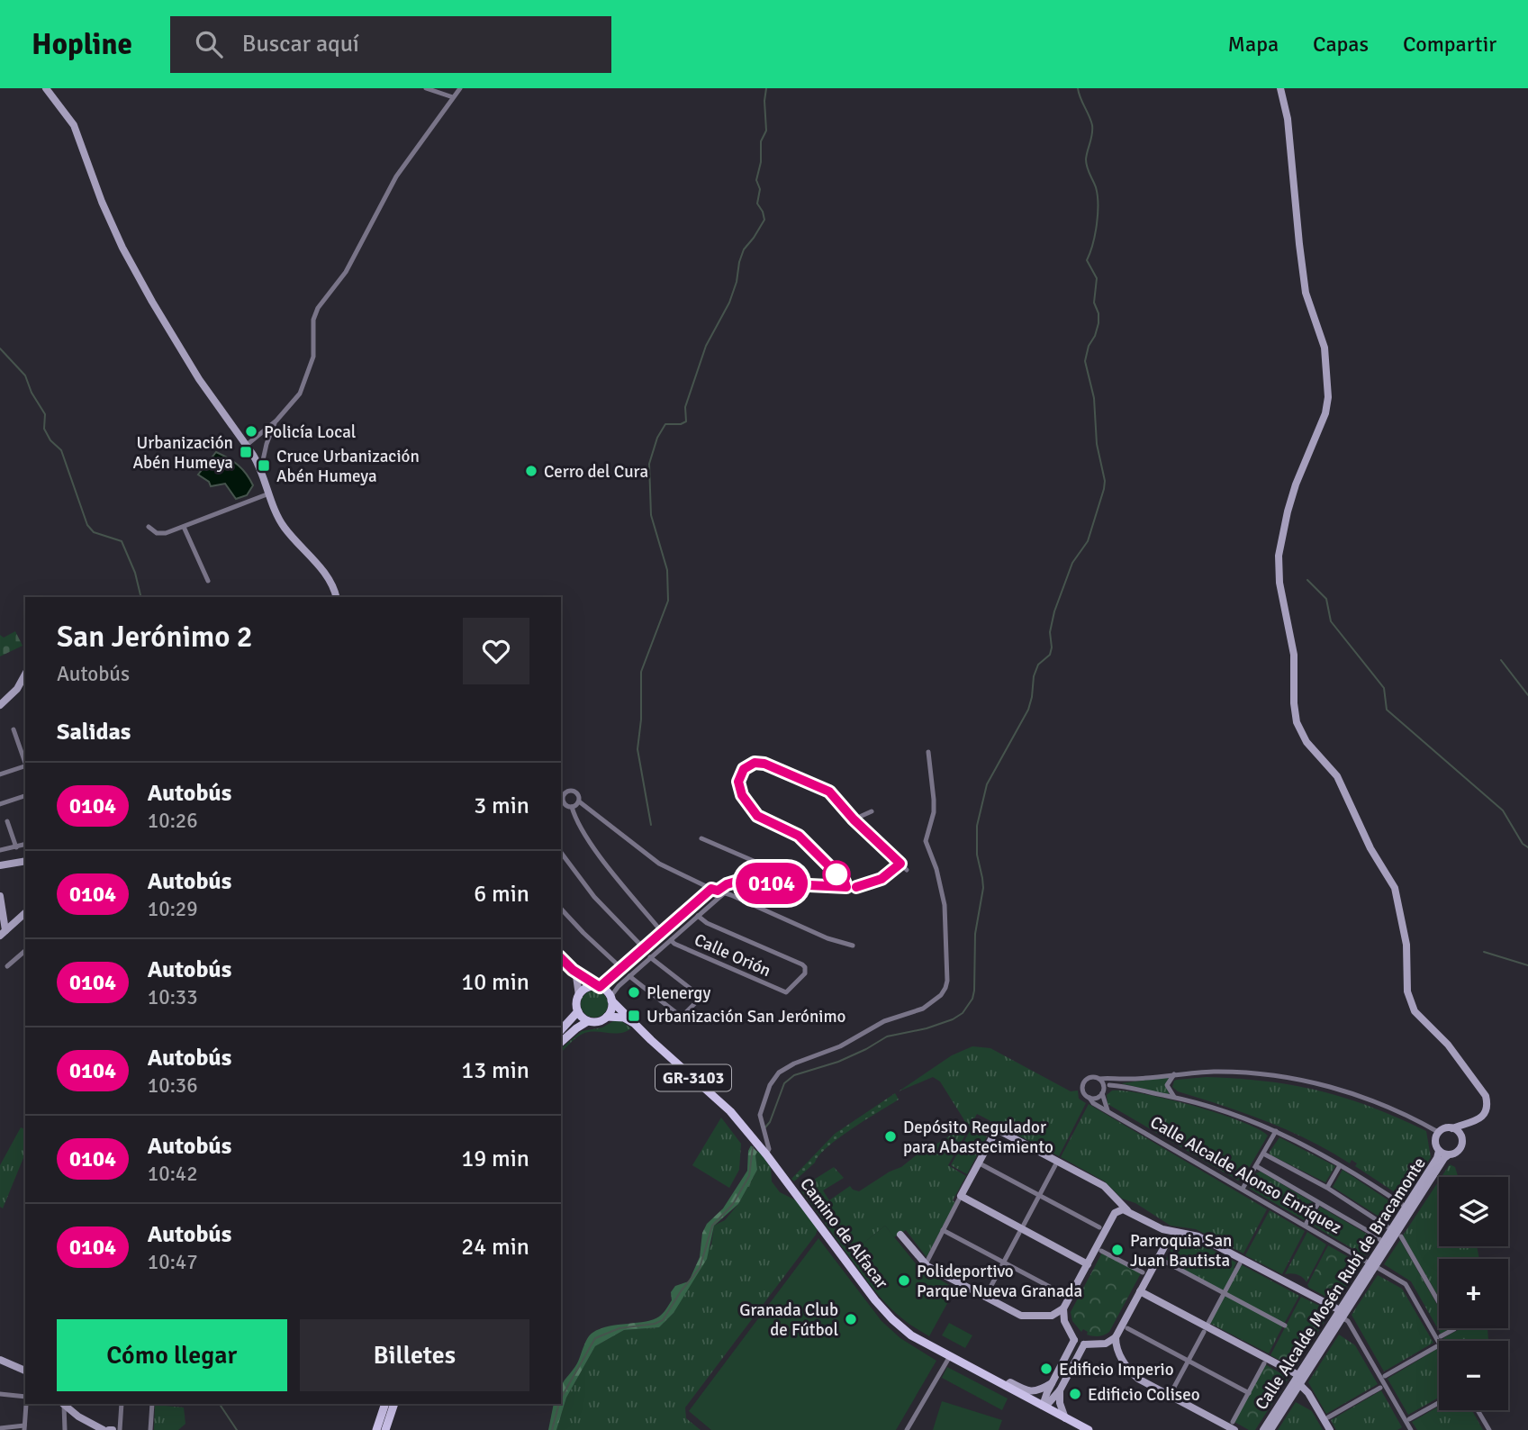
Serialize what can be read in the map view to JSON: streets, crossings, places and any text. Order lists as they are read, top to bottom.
{
  "streets": {
    "main road": ["GR-3103", "Camino de Alfacar"],
    "street": ["Calle Orión", "Calle Alcalde Alonso Enríquez", "Calle Alcalde Mosén Rubí de Bracamonte"]
  },
  "crossings": [
    ["GR-3103", "Camino de Alfacar"],
    ["Calle Alcalde Alonso Enríquez", "Calle Alcalde Mosén Rubí de Bracamonte"]
  ],
  "places": {
    "other": [
      "Policía Local",
      "Cerro del Cura",
      "Plenergy",
      "Depósito Regulador para Abastecimiento",
      "Parroquia San Juan Bautista",
      "Polideportivo Parque Nueva Granada",
      "Granada Club de Fútbol",
      "Edificio Imperio",
      "Edificio Coliseo"
    ],
    "transit": ["Urbanización Abén Humeya", "Cruce Urbanización Abén Humeya", "Urbanización San Jerónimo"]
  },
  "lines": ["bus line 0104"],
  "page": {
    "header": "Hopline",
    "search": "Buscar aquí",
    "nav": ["Mapa", "Capas", "Compartir"],
    "on_map": "0104",
    "heading": [
      ["San Jerónimo 2", "Autobús"],
      "Salidas"
    ],
    "list": [
      {
        "mark": "0104",
        "name": "Autobús",
        "note": "10:26",
        "value": "3 min"
      },
      {
        "mark": "0104",
        "name": "Autobús",
        "note": "10:29",
        "value": "6 min"
      },
      {
        "mark": "0104",
        "name": "Autobús",
        "note": "10:33",
        "value": "10 min"
      },
      {
        "mark": "0104",
        "name": "Autobús",
        "note": "10:36",
        "value": "13 min"
      },
      {
        "mark": "0104",
        "name": "Autobús",
        "note": "10:42",
        "value": "19 min"
      },
      {
        "mark": "0104",
        "name": "Autobús",
        "note": "10:47",
        "value": "24 min"
      }
    ],
    "map_buttons": ["+", "−"],
    "buttons": ["Cómo llegar", "Billetes"]
  }
}
